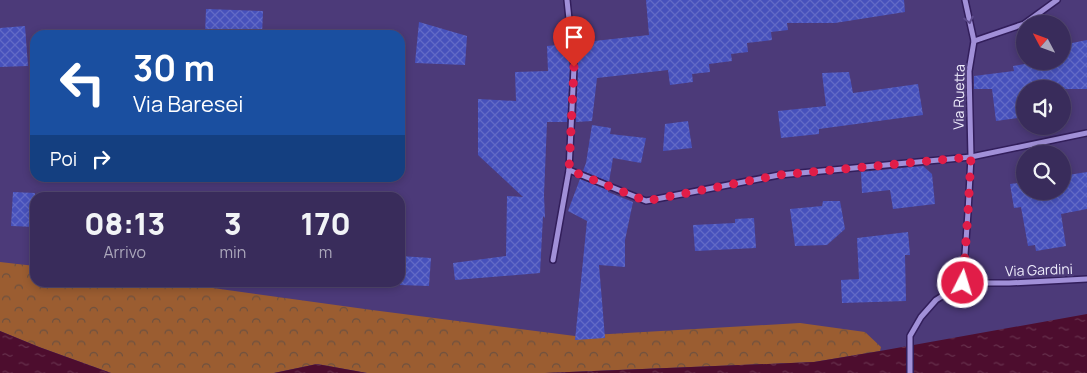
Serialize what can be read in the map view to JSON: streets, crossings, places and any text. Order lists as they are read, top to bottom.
{
  "streets": {
    "street": ["Via Ruetta", "Via Gardini"]
  },
  "crossings": [
    ["Via Ruetta", "Via Gardini"]
  ],
  "north": "top left",
  "page": {
    "turn": ["30 m", "Via Baresei"],
    "then": "Poi",
    "eta": [
      "08:13",
      "Arrivo",
      "3",
      "min",
      "170",
      "m"
    ]
  }
}
